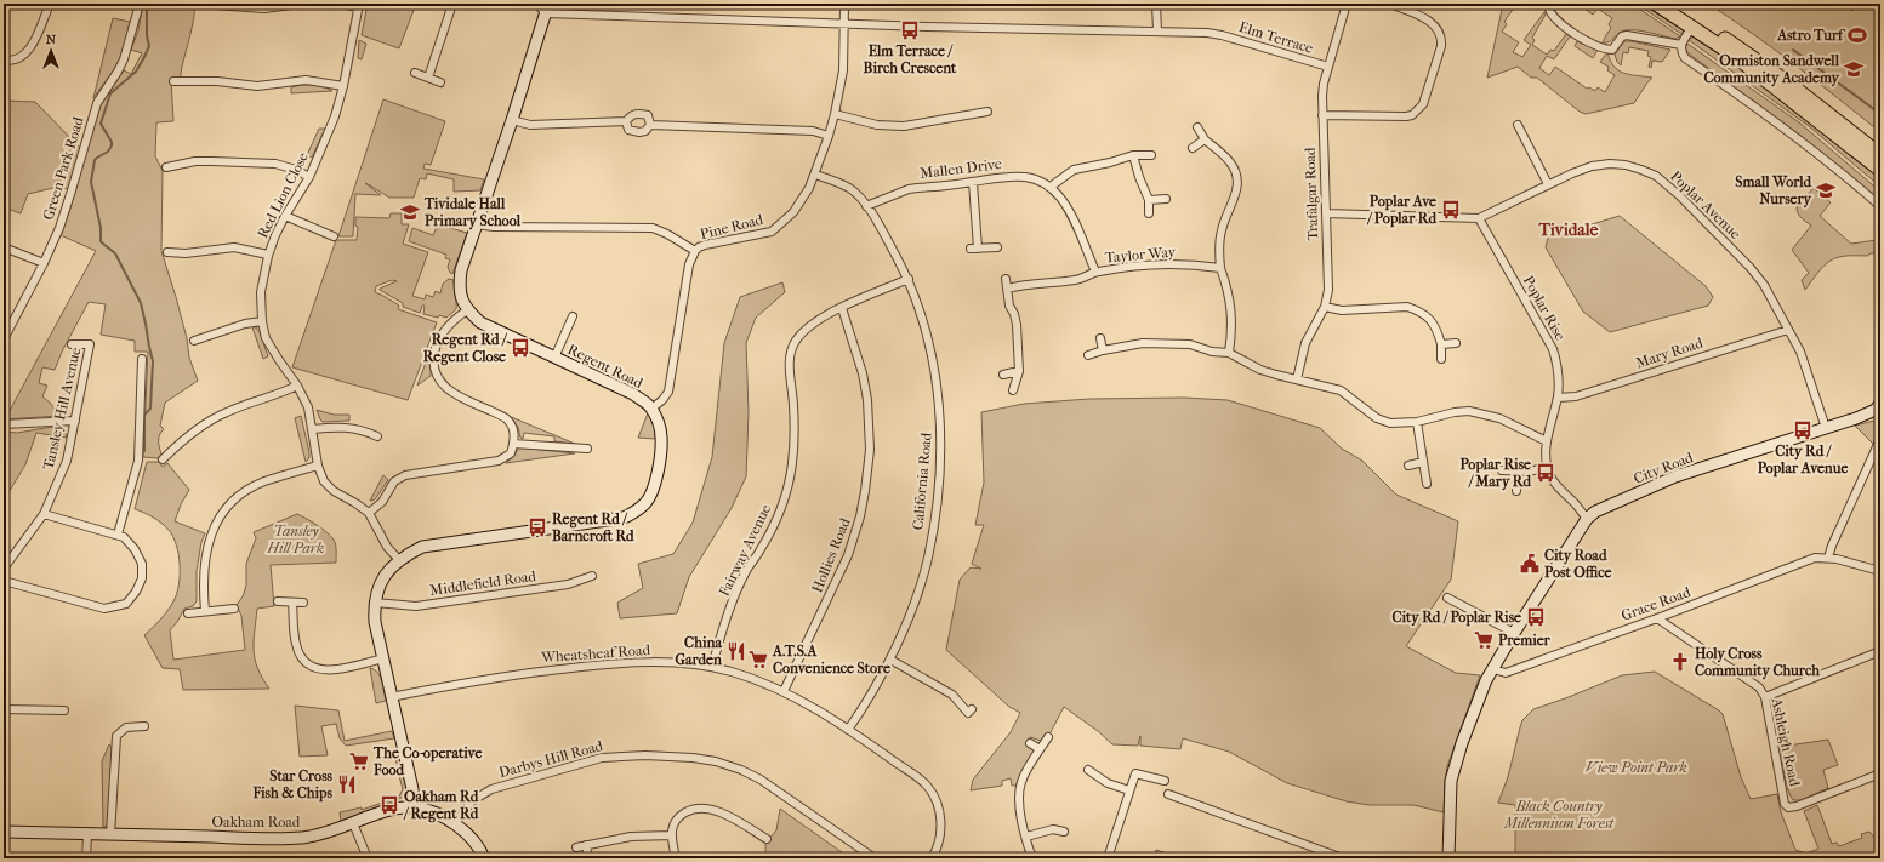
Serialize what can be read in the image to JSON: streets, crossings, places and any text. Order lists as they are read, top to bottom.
{
  "streets": {
    "street": [
      "Elm Terrace",
      "Green Park Road",
      "Mallen Drive",
      "Trafalgar Road",
      "Red Lion Close",
      "Poplar Avenue",
      "Pine Road",
      "Taylor Way",
      "Poplar Rise",
      "Mary Road",
      "Regent Road",
      "Tansley Hill Avenue",
      "City Road",
      "California Road",
      "Fairway Avenue",
      "Hollies Road",
      "Middlefield Road",
      "Grace Road",
      "Wheatsheaf Road",
      "Ashleigh Road",
      "Darbys Hill Road",
      "Oakham Road"
    ]
  },
  "crossings": [
    ["Elm Terrace", "Trafalgar Road"],
    ["Elm Terrace", "Pine Road"],
    ["Mallen Drive", "California Road"],
    ["Trafalgar Road", "Poplar Avenue"],
    ["Red Lion Close", "Regent Road"],
    ["Poplar Avenue", "Poplar Rise"],
    ["Poplar Avenue", "Mary Road"],
    ["Poplar Avenue", "City Road"],
    ["Pine Road", "California Road"],
    ["Poplar Rise", "Mary Road"],
    ["Regent Road", "Middlefield Road"],
    ["Regent Road", "Wheatsheaf Road"],
    ["Regent Road", "Oakham Road"],
    ["City Road", "Grace Road"],
    ["California Road", "Fairway Avenue"],
    ["California Road", "Wheatsheaf Road"],
    ["Fairway Avenue", "Hollies Road"],
    ["Fairway Avenue", "Wheatsheaf Road"],
    ["Hollies Road", "Wheatsheaf Road"],
    ["Grace Road", "Ashleigh Road"],
    ["Darbys Hill Road", "Oakham Road"]
  ],
  "districts": ["Tividale"],
  "parks": ["Tansley Hill Park", "View Point Park", "Black Country Millennium Forest"],
  "places": {
    "bus stop": [
      "Elm Terrace / Birch Crescent",
      "Poplar Ave / Poplar Rd",
      "Regent Rd / Regent Close",
      "City Rd / Poplar Avenue",
      "Poplar Rise / Mary Rd",
      "Regent Rd / Barncroft Rd",
      "City Rd / Poplar Rise",
      "Oakham Rd / Regent Rd"
    ],
    "sports": ["Astro Turf"],
    "school or university": ["Ormiston Sandwell Community Academy", "Small World Nursery", "Tividale Hall Primary School"],
    "public building": ["City Road Post Office"],
    "supermarket": ["Premier", "A.T.S.A Convenience Store", "The Co-operative Food"],
    "restaurant": ["China Garden", "Star Cross Fish & Chips"],
    "church": ["Holy Cross Community Church"]
  },
  "north": "top"
}
